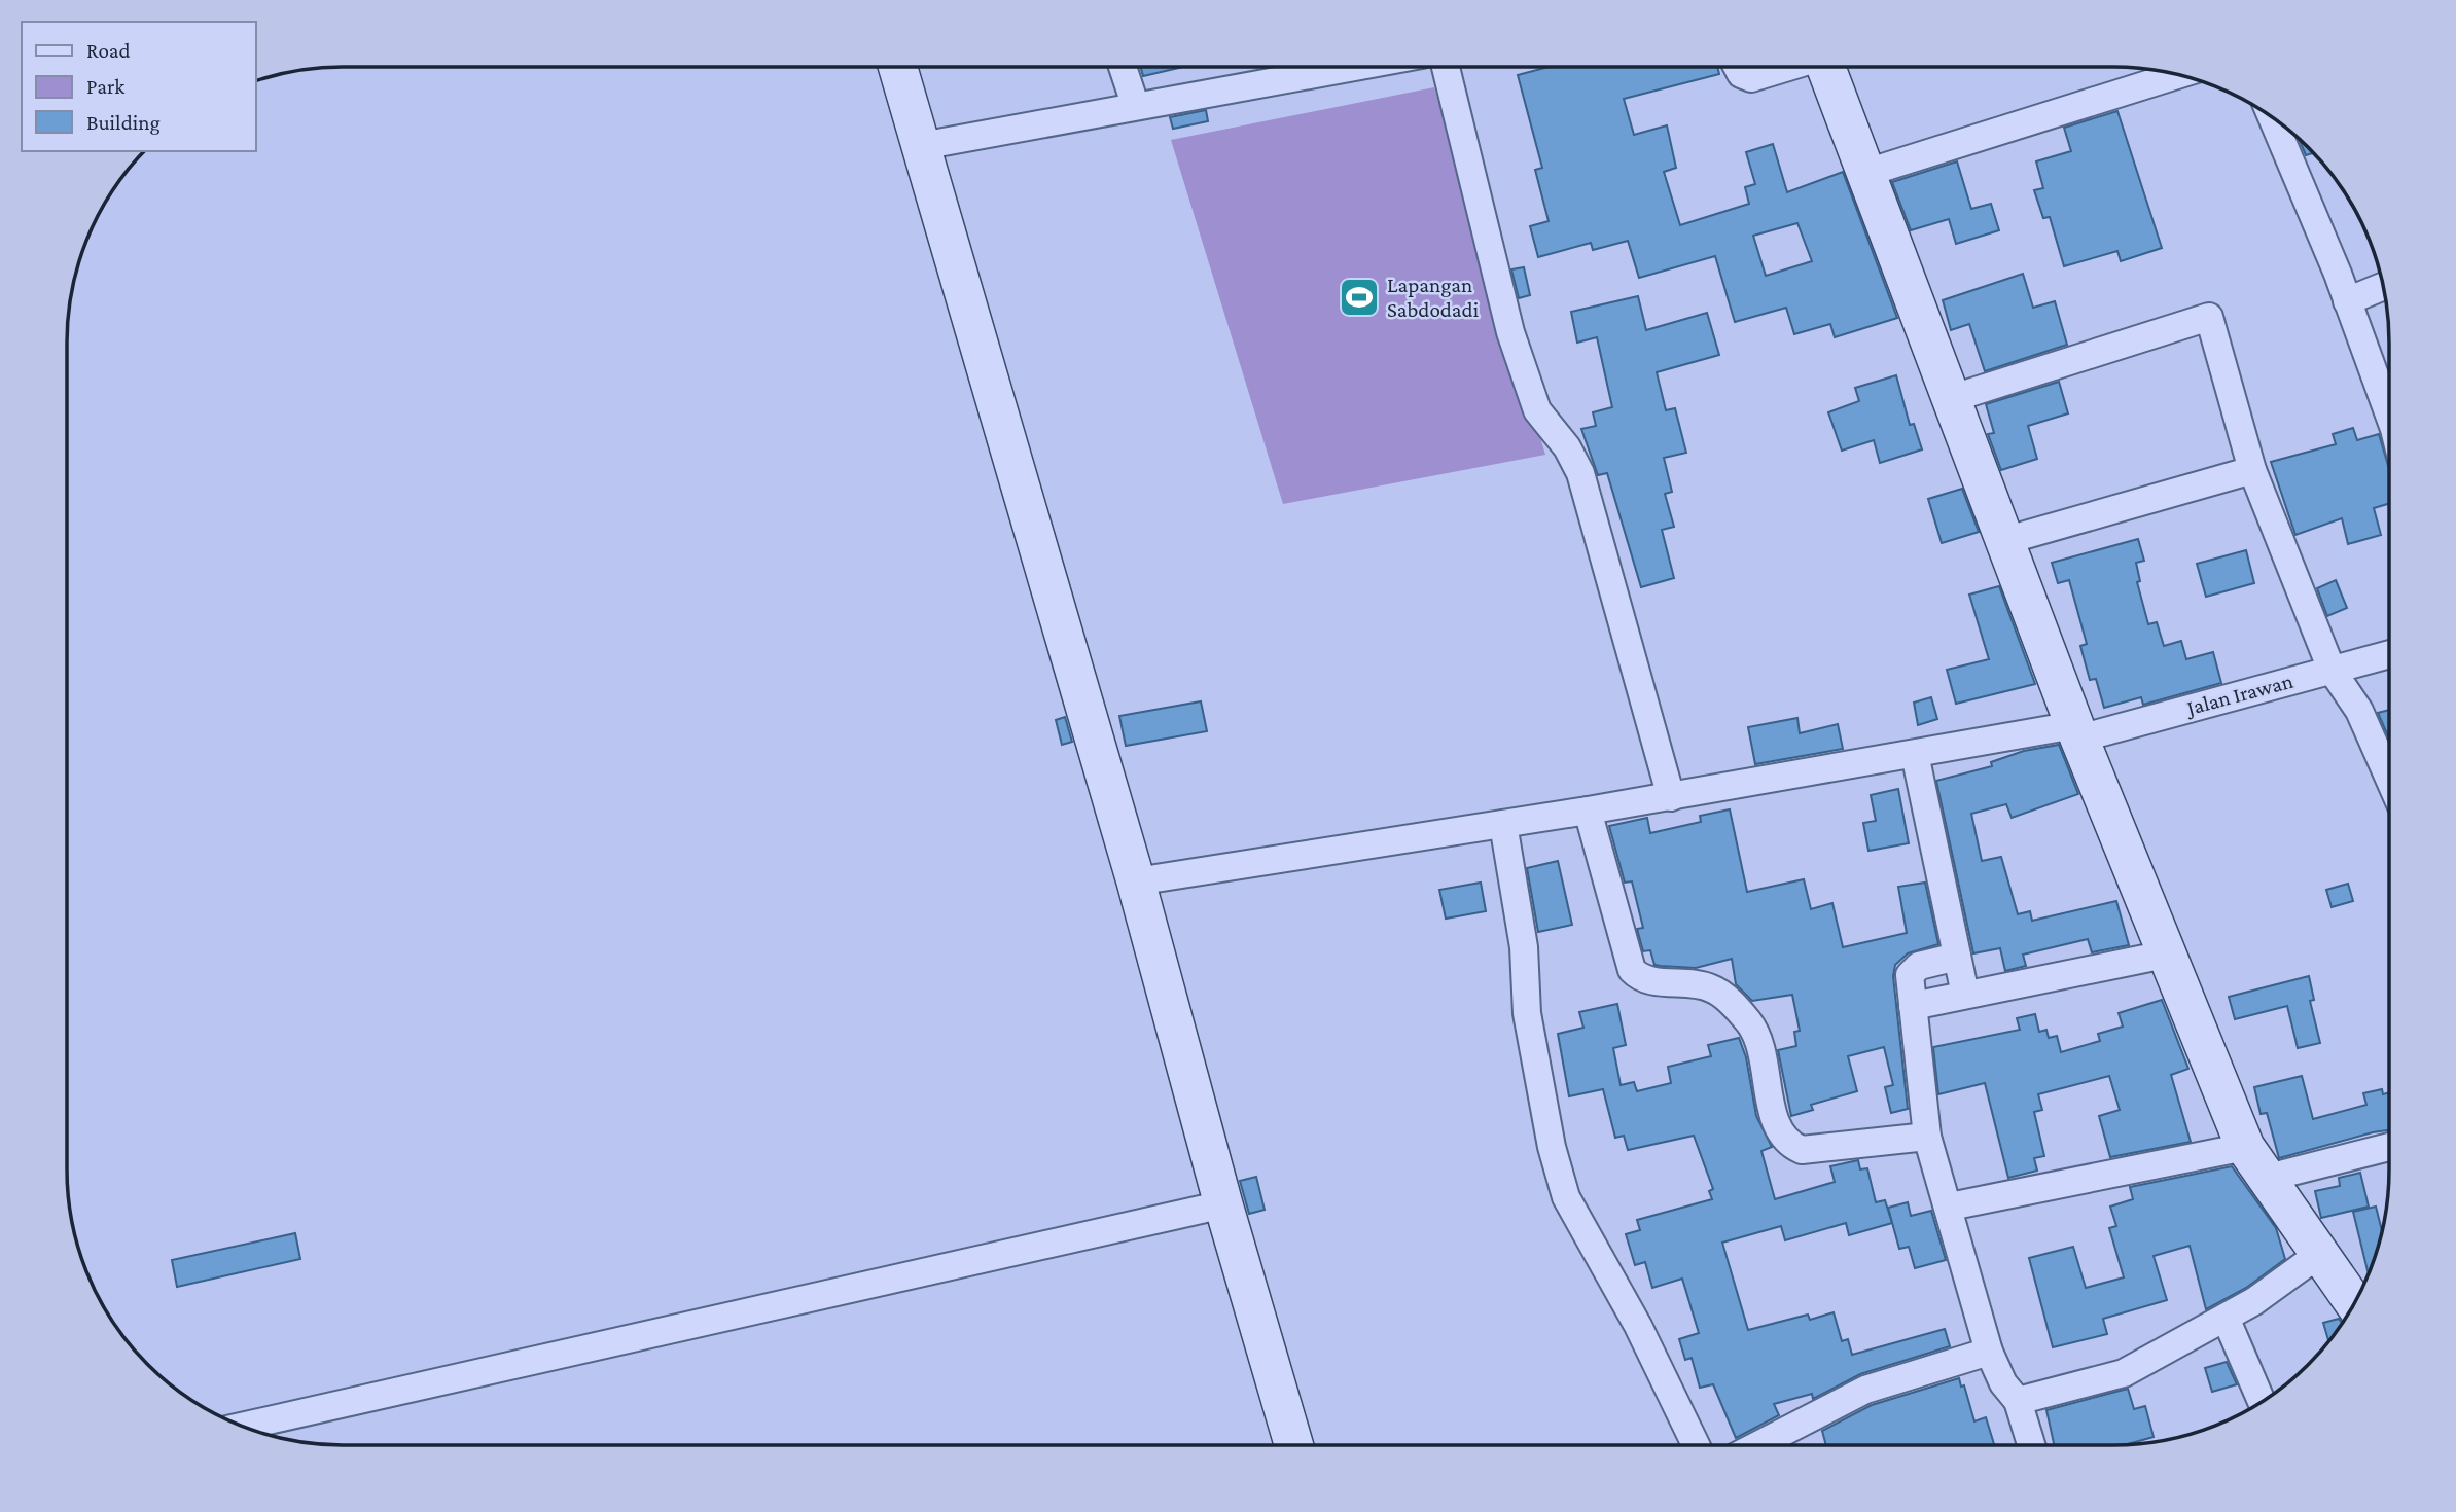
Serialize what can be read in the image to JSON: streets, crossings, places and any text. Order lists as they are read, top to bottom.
{
  "streets": {
    "street": ["Jalan Irawan"]
  },
  "places": {
    "sports": ["Lapangan Sabdodadi"]
  },
  "legend": ["Road", "Park", "Building"]
}
